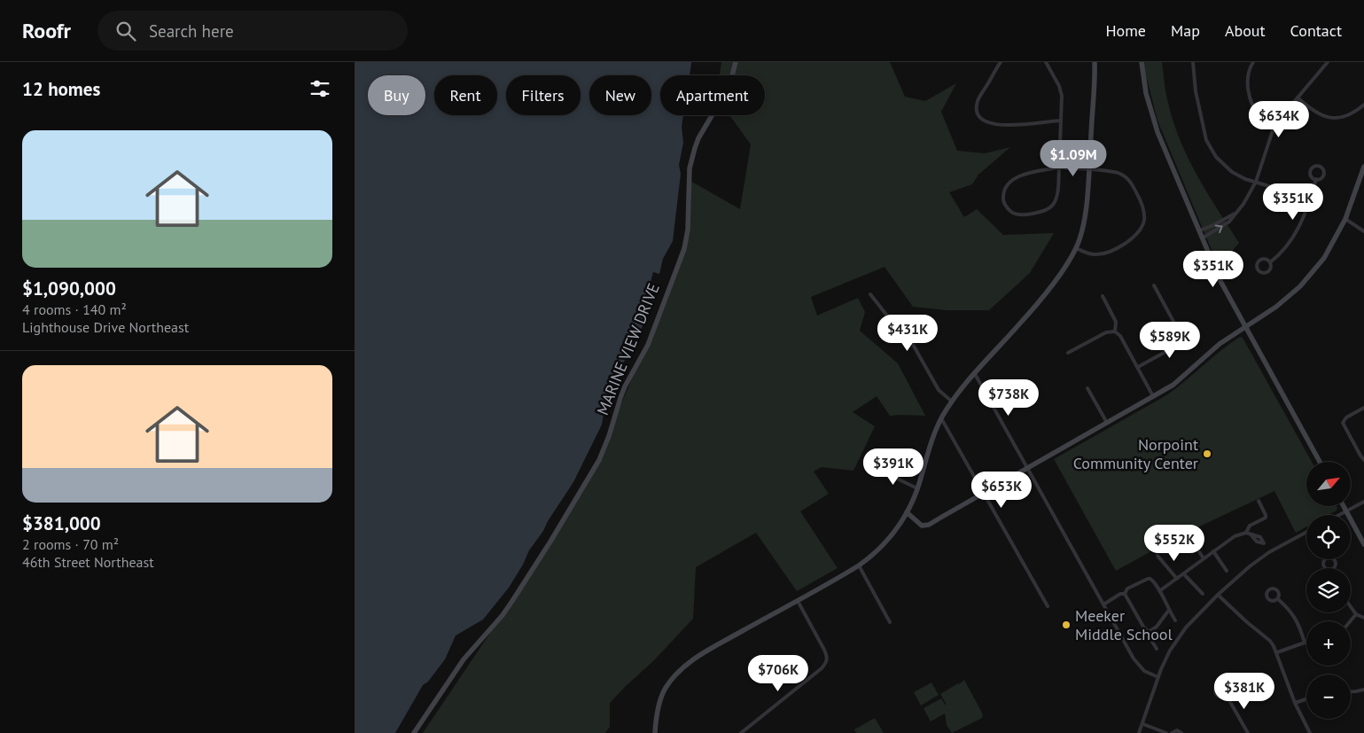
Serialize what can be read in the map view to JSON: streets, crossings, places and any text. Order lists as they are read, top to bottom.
{
  "streets": {
    "street": ["MARINE VIEW DRIVE"]
  },
  "places": ["Norpoint Community Center", "Meeker Middle School"],
  "north": "top right",
  "page": {
    "header": "Roofr",
    "search": "Search here",
    "nav": [
      "Home",
      "Map",
      "About",
      "Contact"
    ],
    "heading": "12 homes",
    "chip": [
      "Buy",
      "Rent",
      "Filters",
      "New",
      "Apartment"
    ],
    "price": [
      "$634K",
      "$1.09M",
      "$351K",
      "$351K",
      "$431K",
      "$589K",
      "$738K",
      "$391K",
      "$653K",
      "$552K",
      "$706K",
      "$381K"
    ],
    "list": [
      {
        "name": "$1,090,000",
        "note": "4 rooms · 140 m² · Lighthouse Drive Northeast"
      },
      {
        "name": "$381,000",
        "note": "2 rooms · 70 m² · 46th Street Northeast"
      }
    ],
    "map_buttons": ["+", "−"]
  }
}
